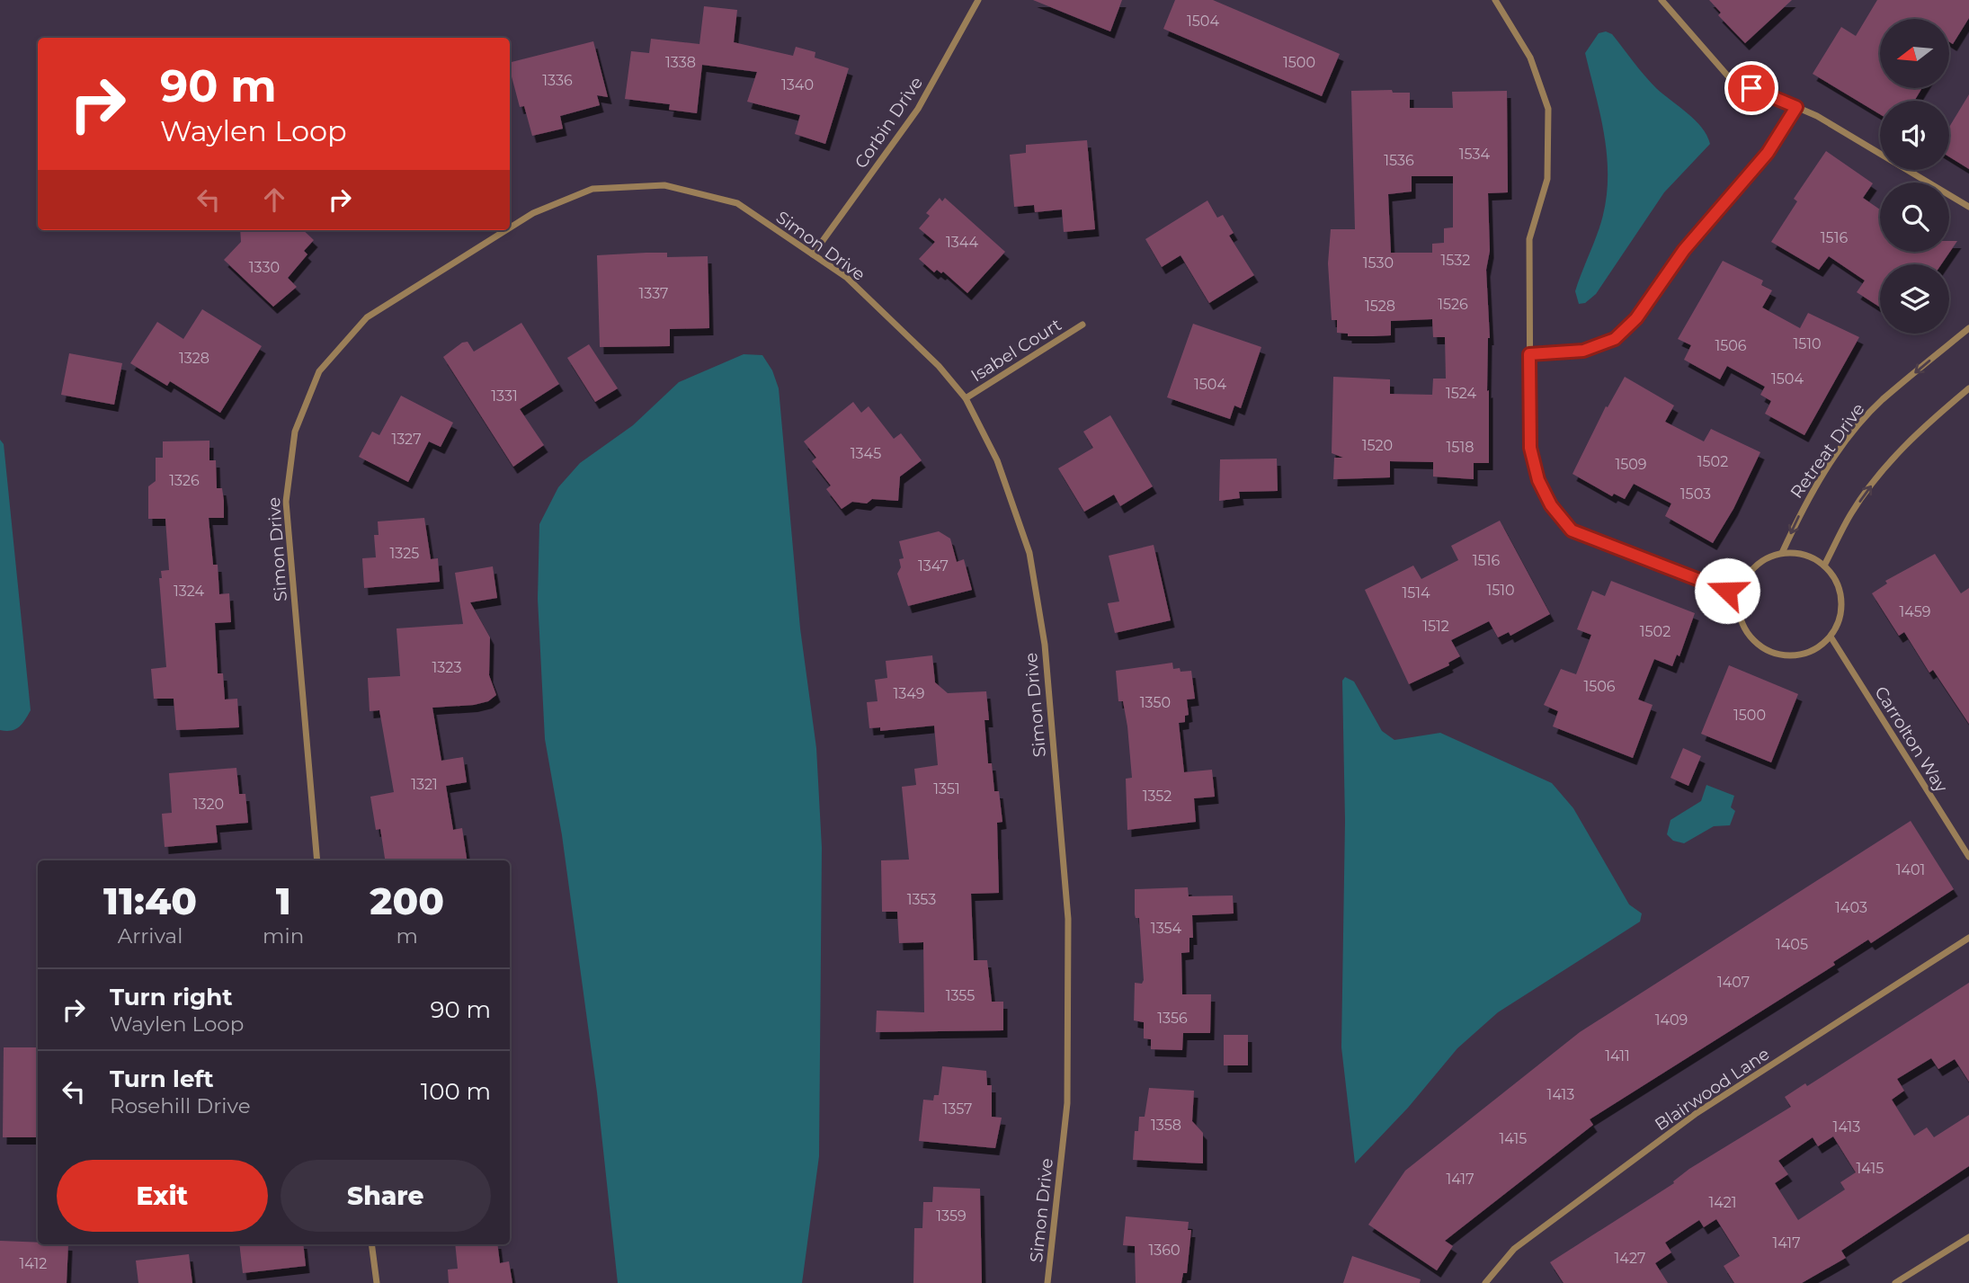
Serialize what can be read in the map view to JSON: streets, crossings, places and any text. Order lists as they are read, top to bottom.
{
  "streets": {
    "street": [
      "Corbin Drive",
      "Simon Drive",
      "Isabel Court",
      "Retreat Drive",
      "Carrolton Way",
      "Blairwood Lane"
    ]
  },
  "crossings": [
    ["Corbin Drive", "Simon Drive"],
    ["Simon Drive", "Isabel Court"],
    ["Retreat Drive", "Carrolton Way"]
  ],
  "house_numbers": [
    "1504",
    "1338",
    "1500",
    "1336",
    "1340",
    "1534",
    "1536",
    "1516",
    "1344",
    "1532",
    "1530",
    "1330",
    "1337",
    "1526",
    "1528",
    "1510",
    "1506",
    "1328",
    "1504",
    "1504",
    "1524",
    "1331",
    "1327",
    "1520",
    "1518",
    "1345",
    "1502",
    "1509",
    "1326",
    "1503",
    "1325",
    "1516",
    "1347",
    "1510",
    "1324",
    "1514",
    "1459",
    "1512",
    "1502",
    "1323",
    "1506",
    "1349",
    "1350",
    "1500",
    "1321",
    "1351",
    "1352",
    "1320",
    "1401",
    "1353",
    "1403",
    "1354",
    "1405",
    "1407",
    "1355",
    "1356",
    "1409",
    "1411",
    "1413",
    "1357",
    "1358",
    "1413",
    "1415",
    "1415",
    "1417",
    "1421",
    "1359",
    "1417",
    "1360",
    "1427",
    "1412"
  ],
  "north": "left",
  "page": {
    "turn": ["90 m", "Waylen Loop"],
    "eta": [
      "11:40",
      "Arrival",
      "1",
      "min",
      "200",
      "m"
    ],
    "list": [
      {
        "name": "Turn right",
        "note": "Waylen Loop",
        "value": "90 m"
      },
      {
        "name": "Turn left",
        "note": "Rosehill Drive",
        "value": "100 m"
      }
    ],
    "buttons": ["Exit", "Share"]
  }
}
